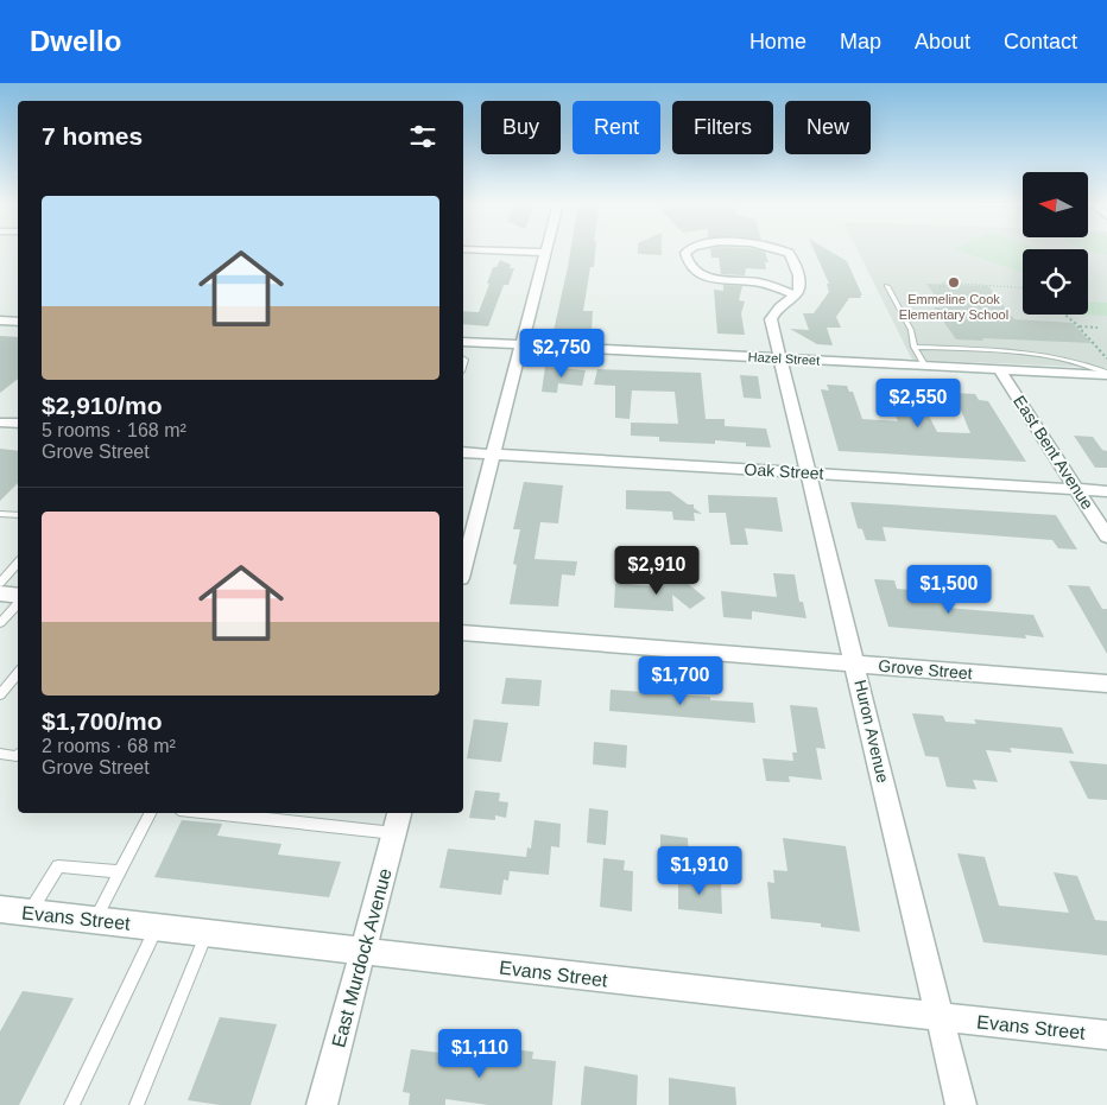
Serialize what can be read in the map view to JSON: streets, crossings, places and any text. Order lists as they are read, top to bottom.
{
  "streets": {
    "street": [
      "Hazel Street",
      "East Bent Avenue",
      "Oak Street",
      "Grove Street",
      "Huron Avenue",
      "Evans Street",
      "East Murdock Avenue"
    ]
  },
  "crossings": [
    ["Hazel Street", "East Bent Avenue"],
    ["Hazel Street", "Huron Avenue"],
    ["East Bent Avenue", "Oak Street"],
    ["Oak Street", "Huron Avenue"],
    ["Grove Street", "Huron Avenue"],
    ["Huron Avenue", "Evans Street"],
    ["Evans Street", "East Murdock Avenue"]
  ],
  "places": ["Emmeline Cook Elementary School"],
  "north": "left",
  "page": {
    "header": "Dwello",
    "nav": [
      "Home",
      "Map",
      "About",
      "Contact"
    ],
    "chip": [
      "Buy",
      "Rent",
      "Filters",
      "New"
    ],
    "heading": "7 homes",
    "list": [
      {
        "name": "$2,910/mo",
        "note": "5 rooms · 168 m² · Grove Street"
      },
      {
        "name": "$1,700/mo",
        "note": "2 rooms · 68 m² · Grove Street"
      }
    ],
    "price": [
      "$2,750",
      "$2,550",
      "$2,910",
      "$1,500",
      "$1,700",
      "$1,910",
      "$1,110"
    ]
  }
}
